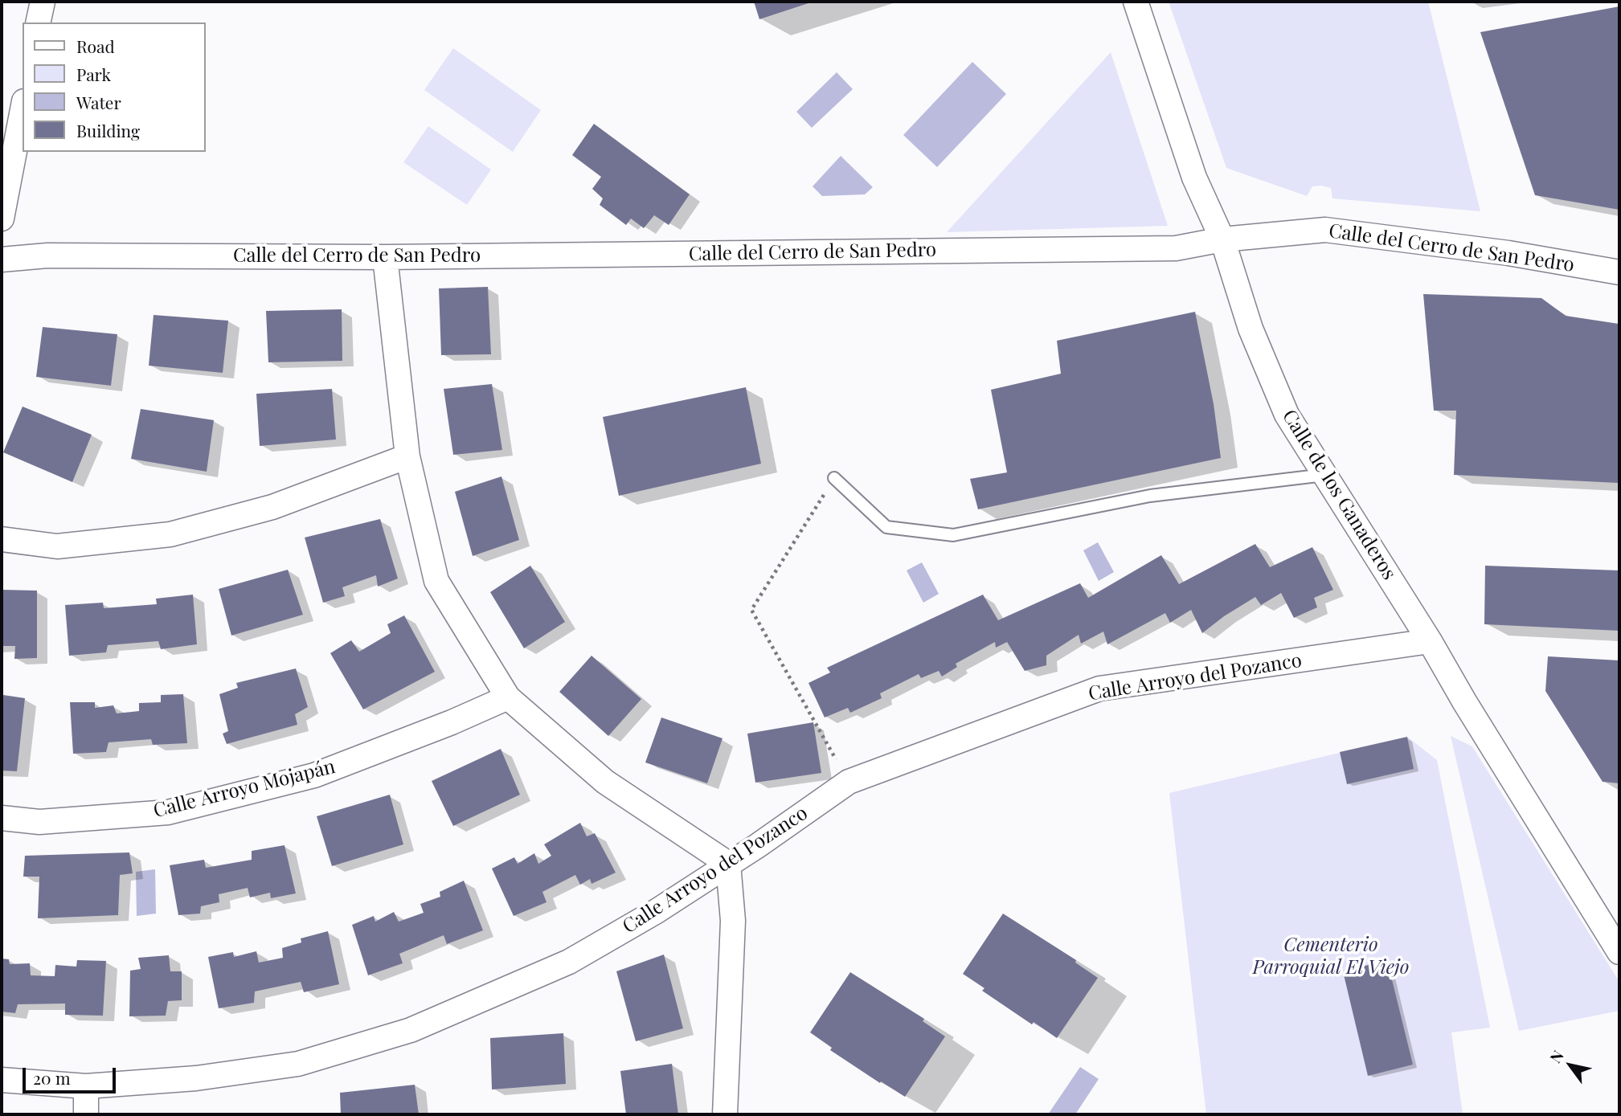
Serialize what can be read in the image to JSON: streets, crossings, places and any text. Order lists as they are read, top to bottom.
{
  "streets": {
    "street": [
      "Calle del Cerro de San Pedro",
      "Calle de los Ganaderos",
      "Calle Arroyo del Pozanco",
      "Calle Arroyo Mojapán"
    ]
  },
  "crossings": [
    ["Calle del Cerro de San Pedro", "Calle de los Ganaderos"],
    ["Calle de los Ganaderos", "Calle Arroyo del Pozanco"]
  ],
  "parks": ["Cementerio Parroquial El Viejo"],
  "legend": [
    "Road",
    "Park",
    "Water",
    "Building"
  ],
  "scale_bar": "20 m",
  "north": "top left"
}
